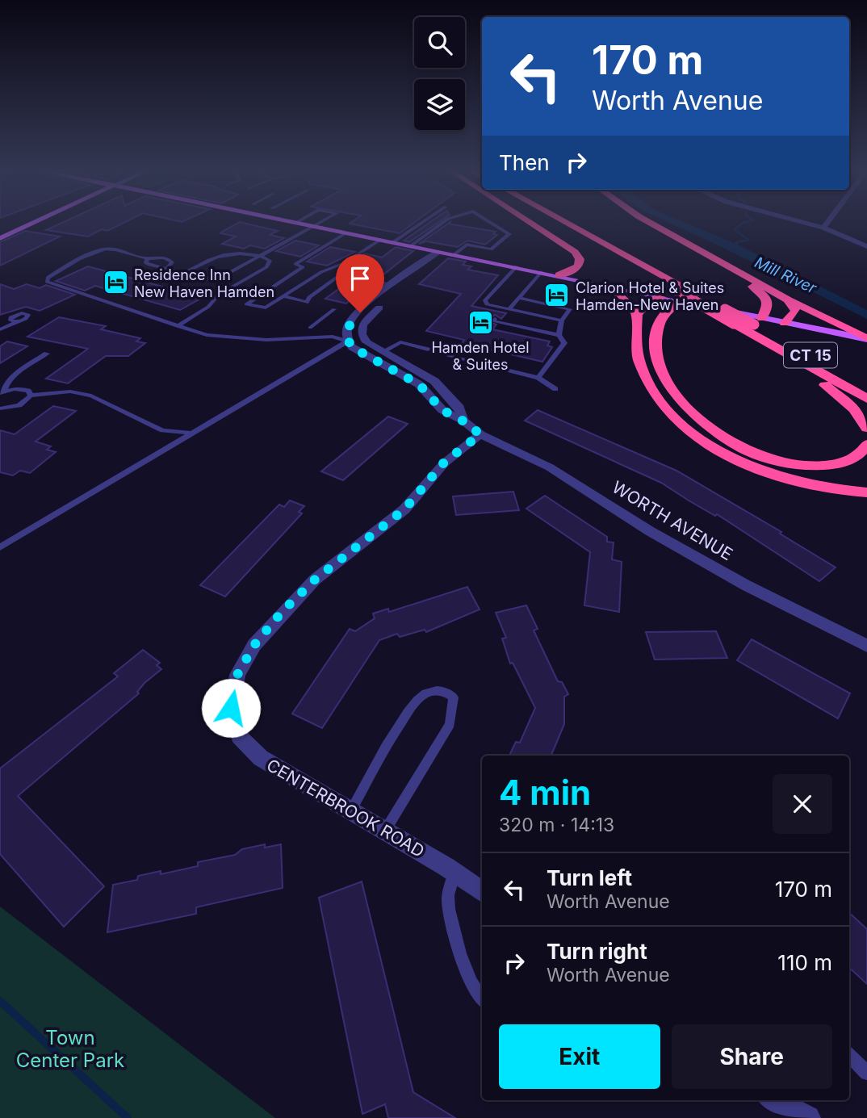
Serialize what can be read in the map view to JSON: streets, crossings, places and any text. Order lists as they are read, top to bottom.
{
  "streets": {
    "highway": ["CT 15"],
    "street": ["WORTH AVENUE", "CENTERBROOK ROAD"]
  },
  "crossings": [
    ["WORTH AVENUE", "CENTERBROOK ROAD"]
  ],
  "water": ["Mill River"],
  "parks": ["Town Center Park"],
  "places": {
    "hotel": ["Residence Inn New Haven Hamden", "Clarion Hotel & Suites Hamden-New Haven", "Hamden Hotel & Suites"]
  },
  "page": {
    "turn": ["170 m", "Worth Avenue"],
    "then": "Then",
    "heading": ["4 min", "320 m · 14:13"],
    "list": [
      {
        "name": "Turn left",
        "note": "Worth Avenue",
        "value": "170 m"
      },
      {
        "name": "Turn right",
        "note": "Worth Avenue",
        "value": "110 m"
      }
    ],
    "buttons": ["Exit", "Share"]
  }
}
